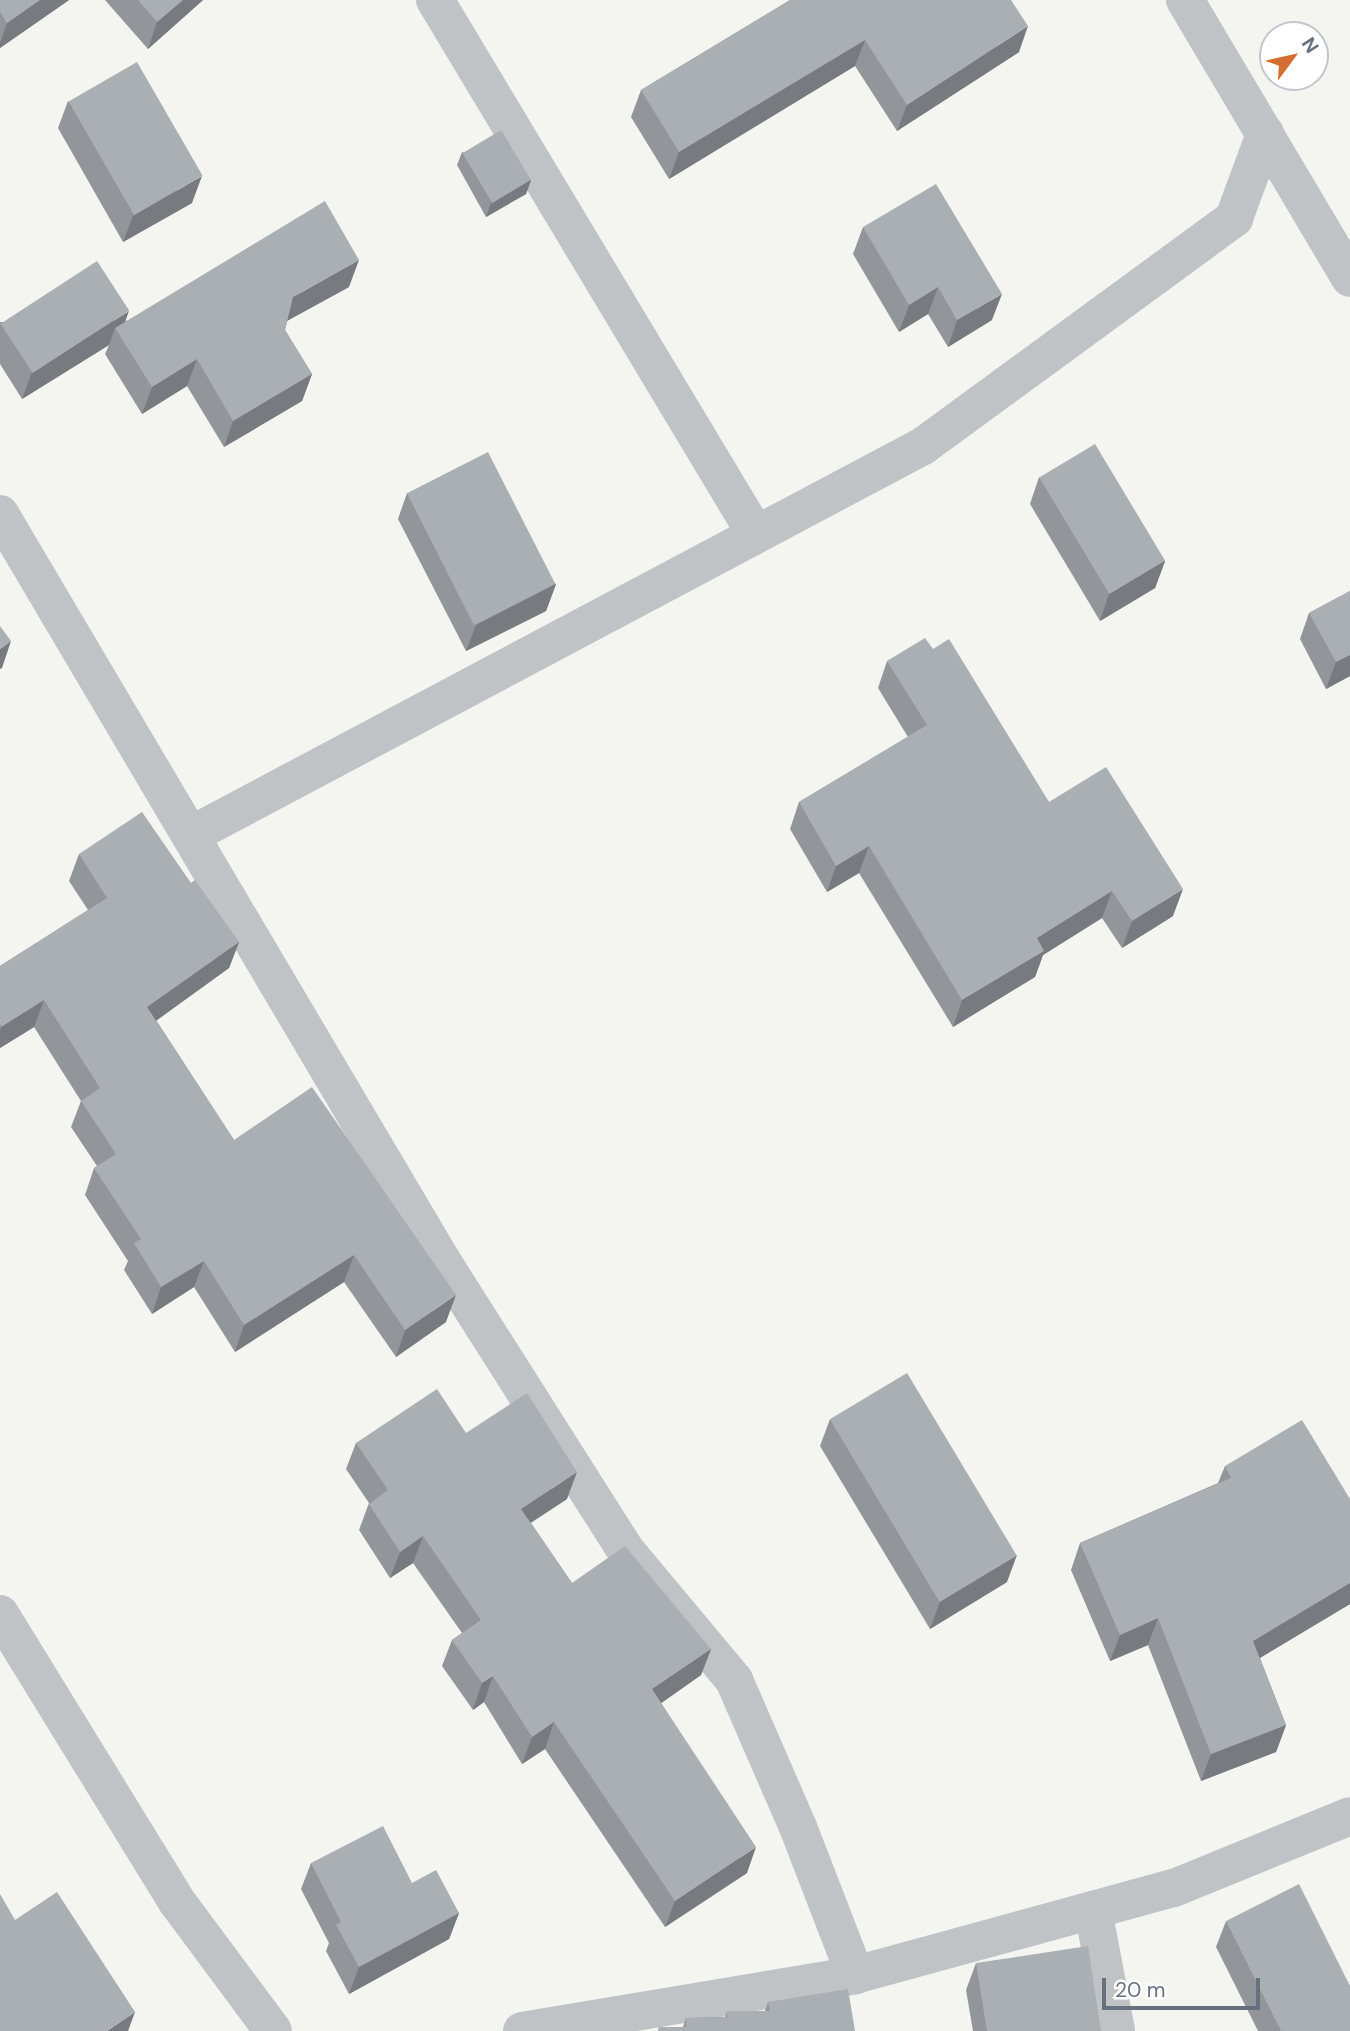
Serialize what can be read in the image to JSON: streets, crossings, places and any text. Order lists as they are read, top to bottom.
{
  "scale_bar": "20 m",
  "north": "top right"
}
